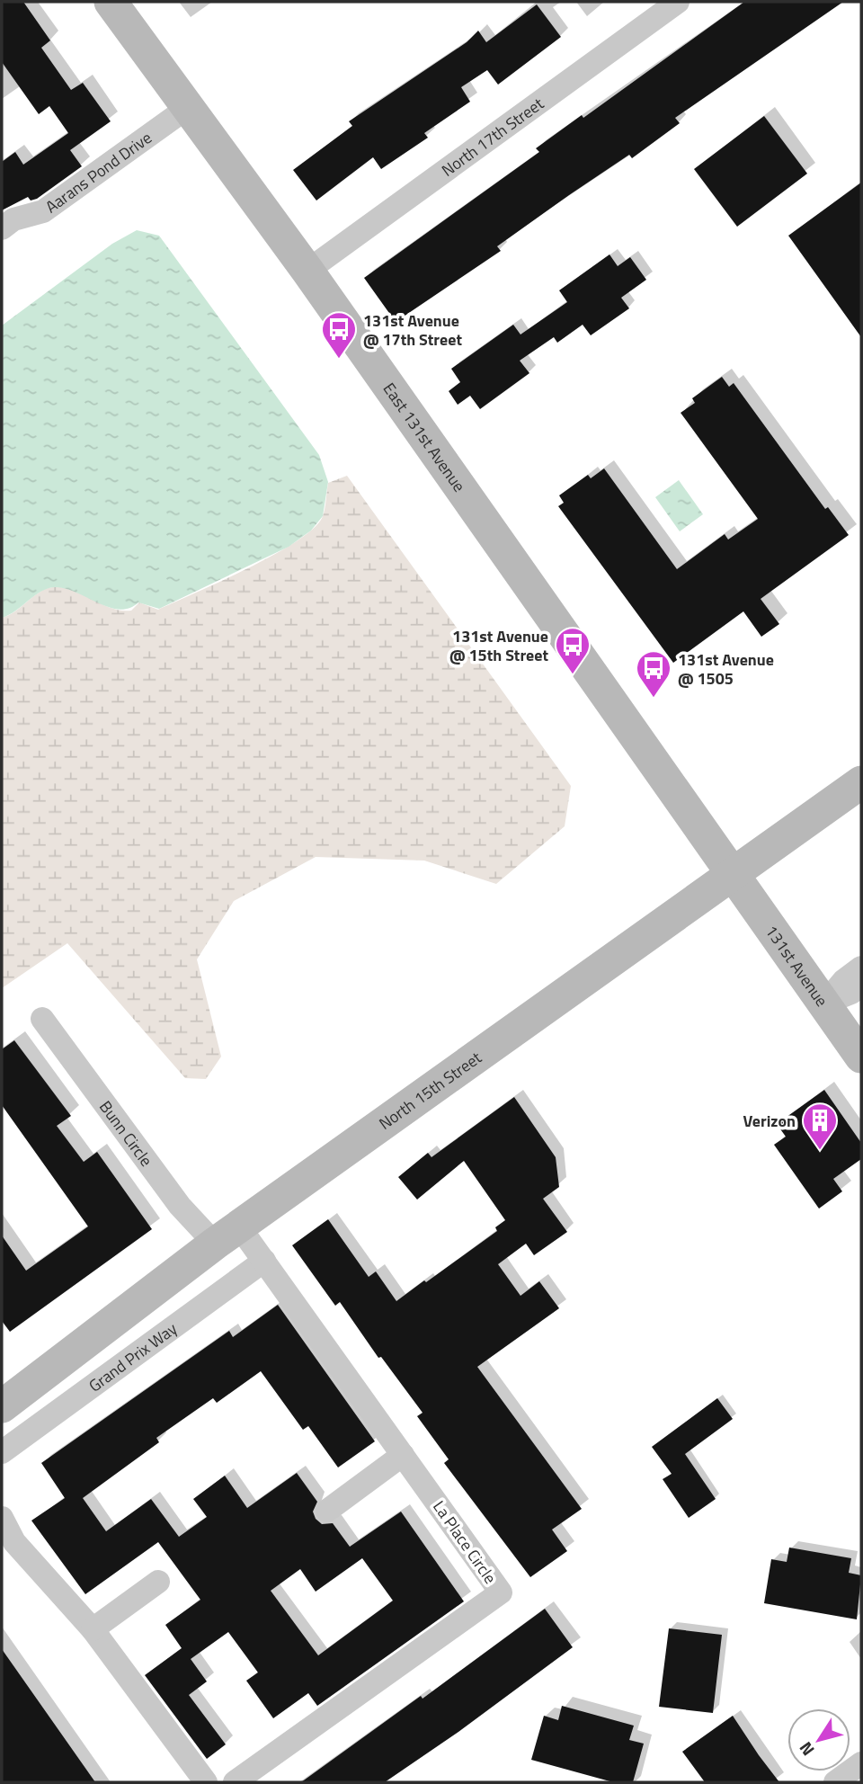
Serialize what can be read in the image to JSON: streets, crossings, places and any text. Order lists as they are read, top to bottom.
{
  "streets": {
    "street": [
      "North 17th Street",
      "Aarans Pond Drive",
      "East 131st Avenue",
      "131st Avenue",
      "North 15th Street",
      "Bunn Circle",
      "Grand Prix Way",
      "La Place Circle"
    ]
  },
  "crossings": [
    ["North 17th Street", "East 131st Avenue"],
    ["Aarans Pond Drive", "East 131st Avenue"],
    ["East 131st Avenue", "131st Avenue"],
    ["East 131st Avenue", "North 15th Street"],
    ["131st Avenue", "North 15th Street"],
    ["North 15th Street", "Bunn Circle"],
    ["North 15th Street", "La Place Circle"],
    ["Bunn Circle", "La Place Circle"],
    ["Grand Prix Way", "La Place Circle"]
  ],
  "places": {
    "bus stop": ["131st Avenue @ 17th Street", "131st Avenue @ 15th Street", "131st Avenue @ 1505"],
    "building": ["Verizon"]
  },
  "north": "bottom left"
}
